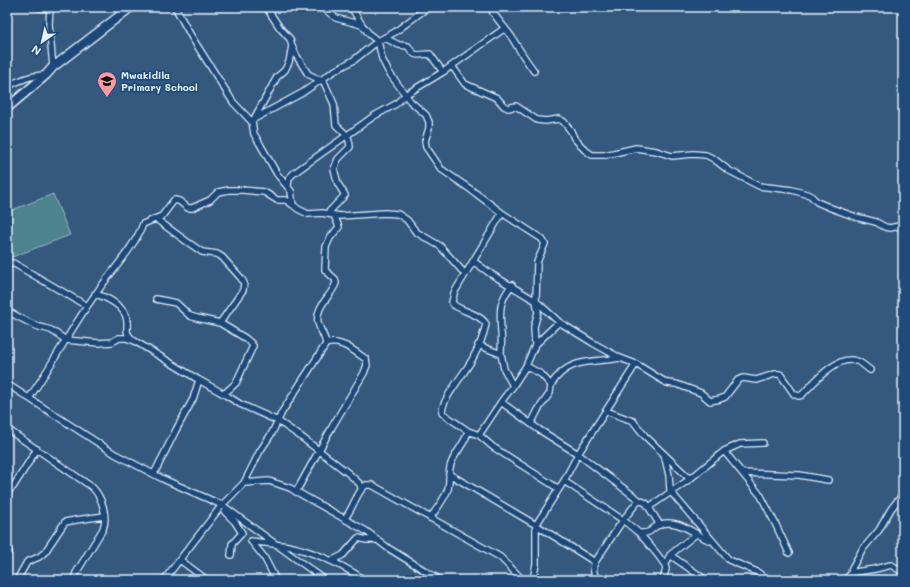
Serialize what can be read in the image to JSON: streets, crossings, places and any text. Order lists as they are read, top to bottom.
{
  "places": {
    "school or university": ["Mwakidila Primary School"]
  },
  "north": "bottom left"
}
